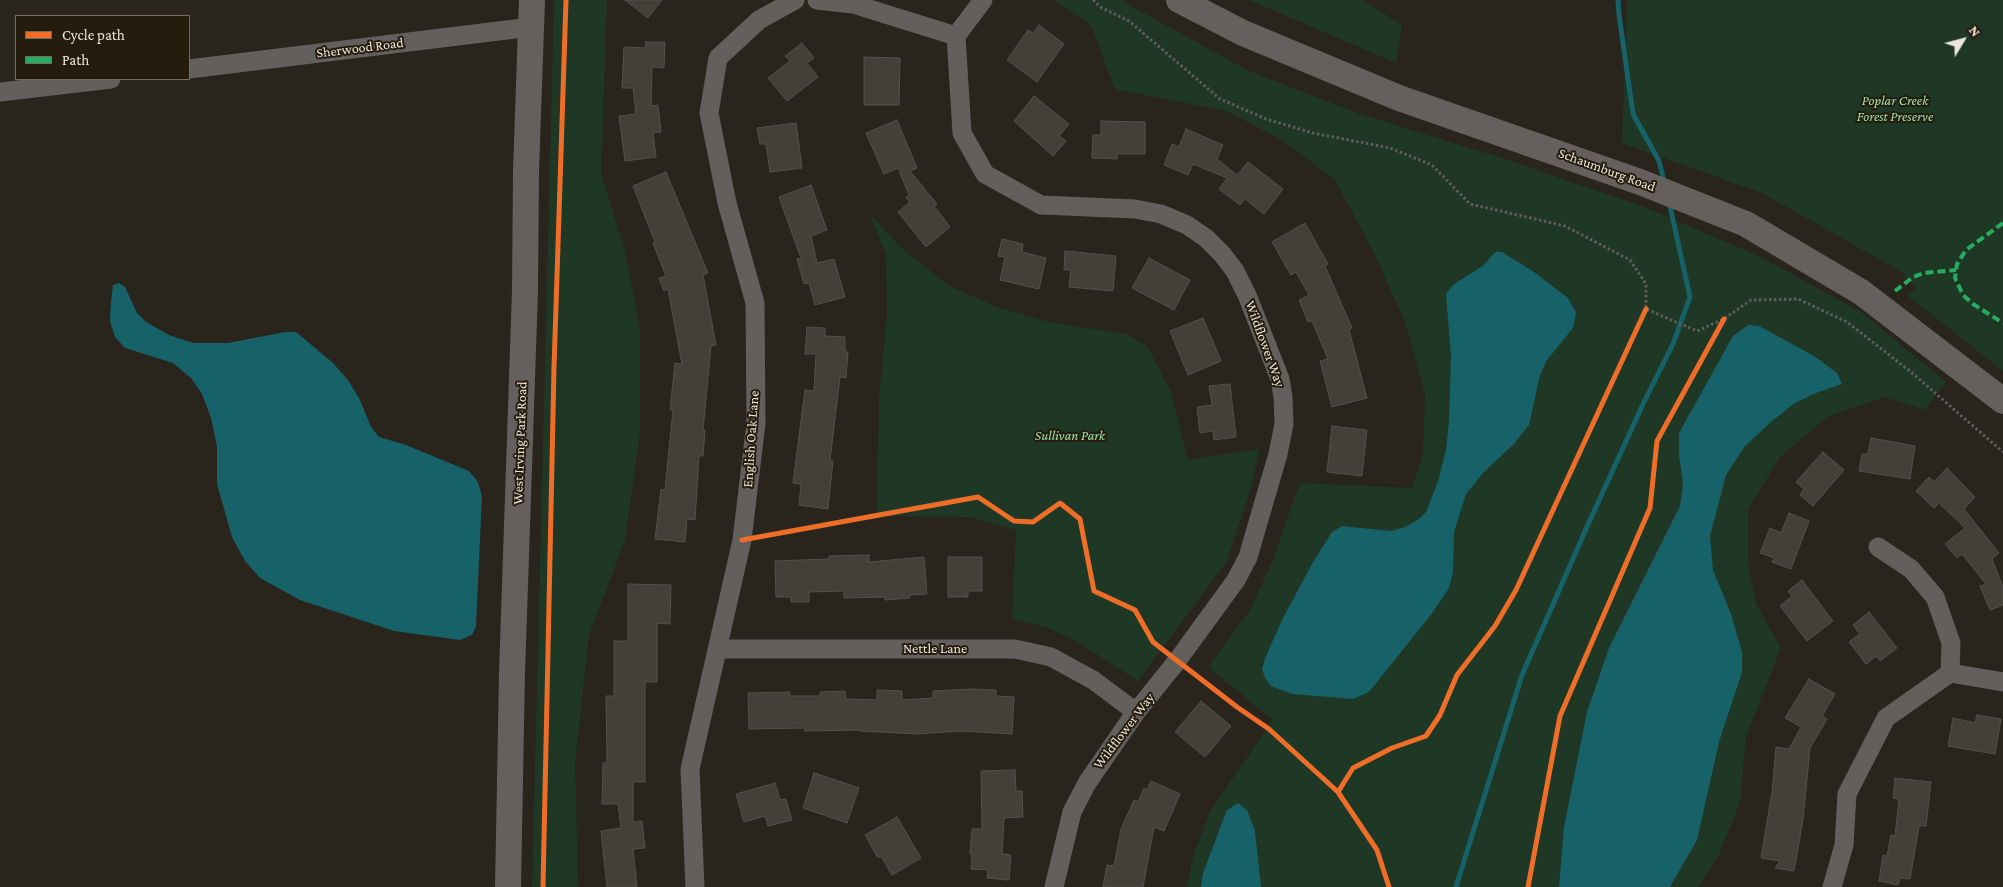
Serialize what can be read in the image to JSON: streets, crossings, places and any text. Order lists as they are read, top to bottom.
{
  "streets": {
    "main road": ["Schaumburg Road", "West Irving Park Road"],
    "street": [
      "Sherwood Road",
      "Wildflower Way",
      "English Oak Lane",
      "Nettle Lane"
    ]
  },
  "crossings": [
    ["Sherwood Road", "West Irving Park Road"],
    ["Wildflower Way", "Nettle Lane"],
    ["English Oak Lane", "Nettle Lane"]
  ],
  "parks": ["Poplar Creek Forest Preserve", "Sullivan Park"],
  "legend": ["Cycle path", "Path"],
  "north": "top right"
}
